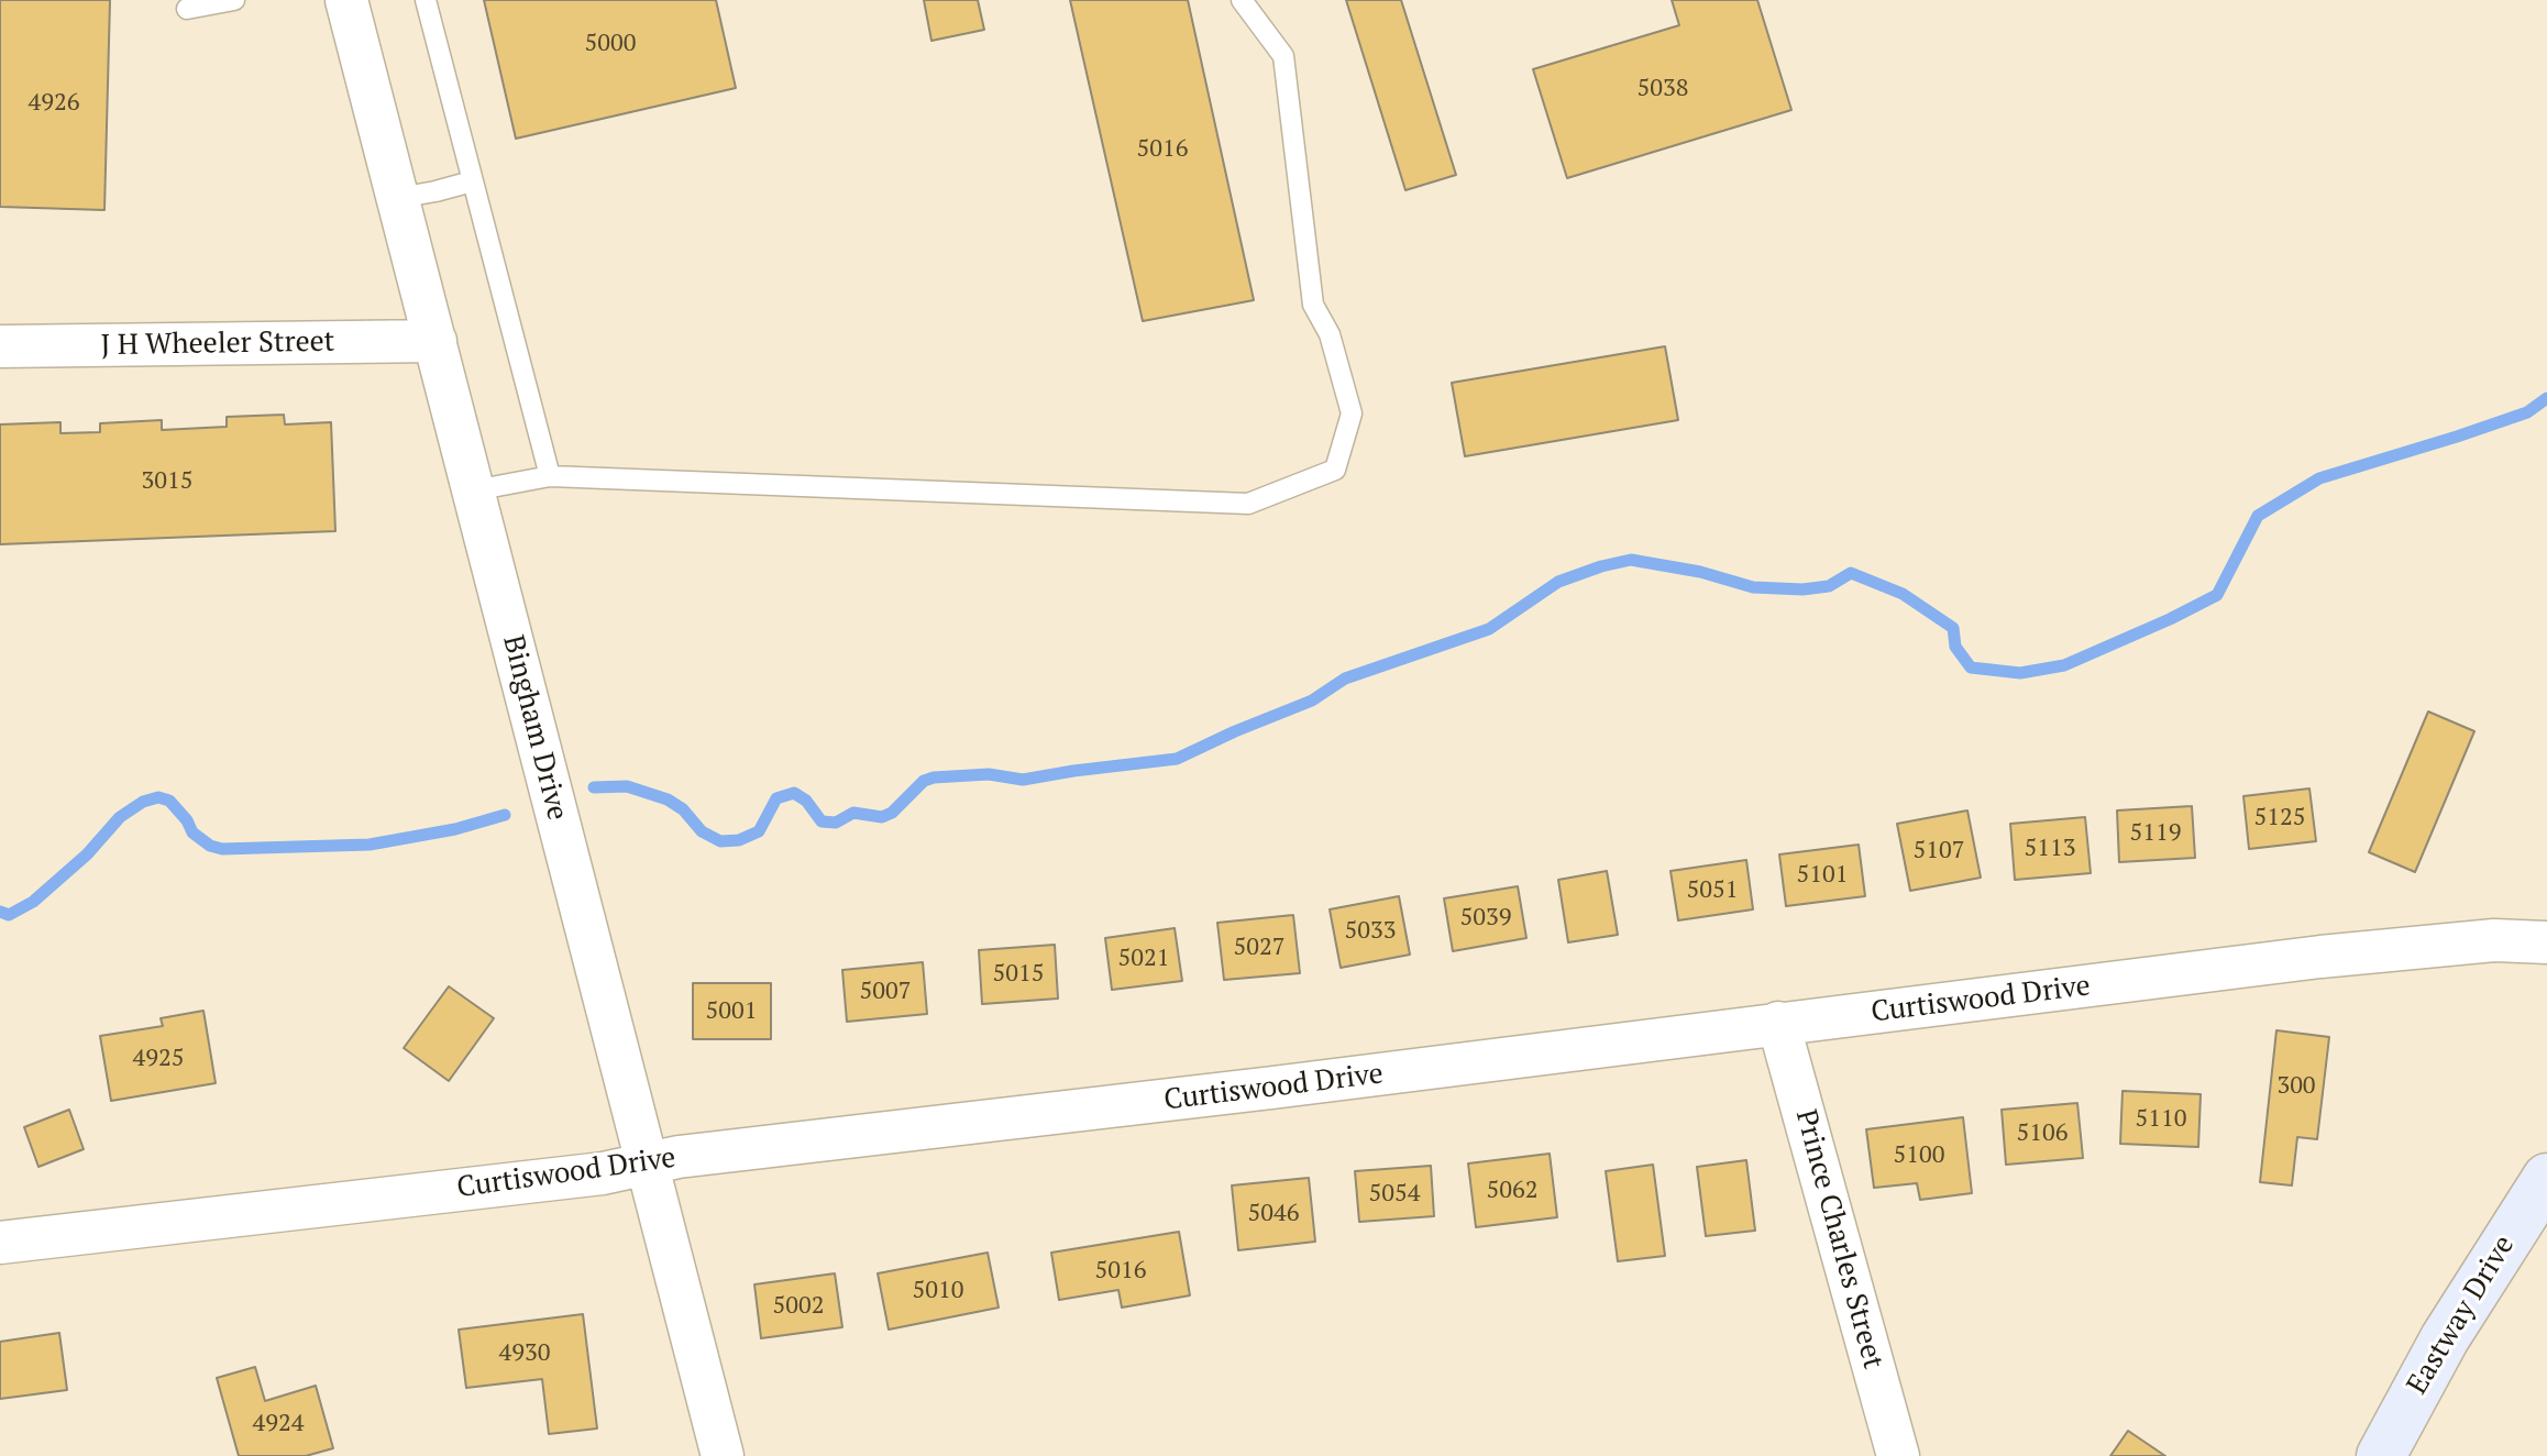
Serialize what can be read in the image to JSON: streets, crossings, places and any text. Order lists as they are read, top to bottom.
{
  "streets": {
    "main road": ["Eastway Drive"],
    "street": [
      "J H Wheeler Street",
      "Bingham Drive",
      "Curtiswood Drive",
      "Prince Charles Street"
    ]
  },
  "crossings": [
    ["J H Wheeler Street", "Bingham Drive"],
    ["Bingham Drive", "Curtiswood Drive"],
    ["Curtiswood Drive", "Prince Charles Street"]
  ],
  "house_numbers": [
    "5000",
    "5038",
    "4926",
    "5016",
    "3015",
    "5125",
    "5119",
    "5113",
    "5107",
    "5101",
    "5051",
    "5039",
    "5033",
    "5027",
    "5021",
    "5015",
    "5007",
    "5001",
    "4925",
    "300",
    "5110",
    "5106",
    "5100",
    "5062",
    "5054",
    "5046",
    "5016",
    "5010",
    "5002",
    "4930",
    "4924"
  ]
}
